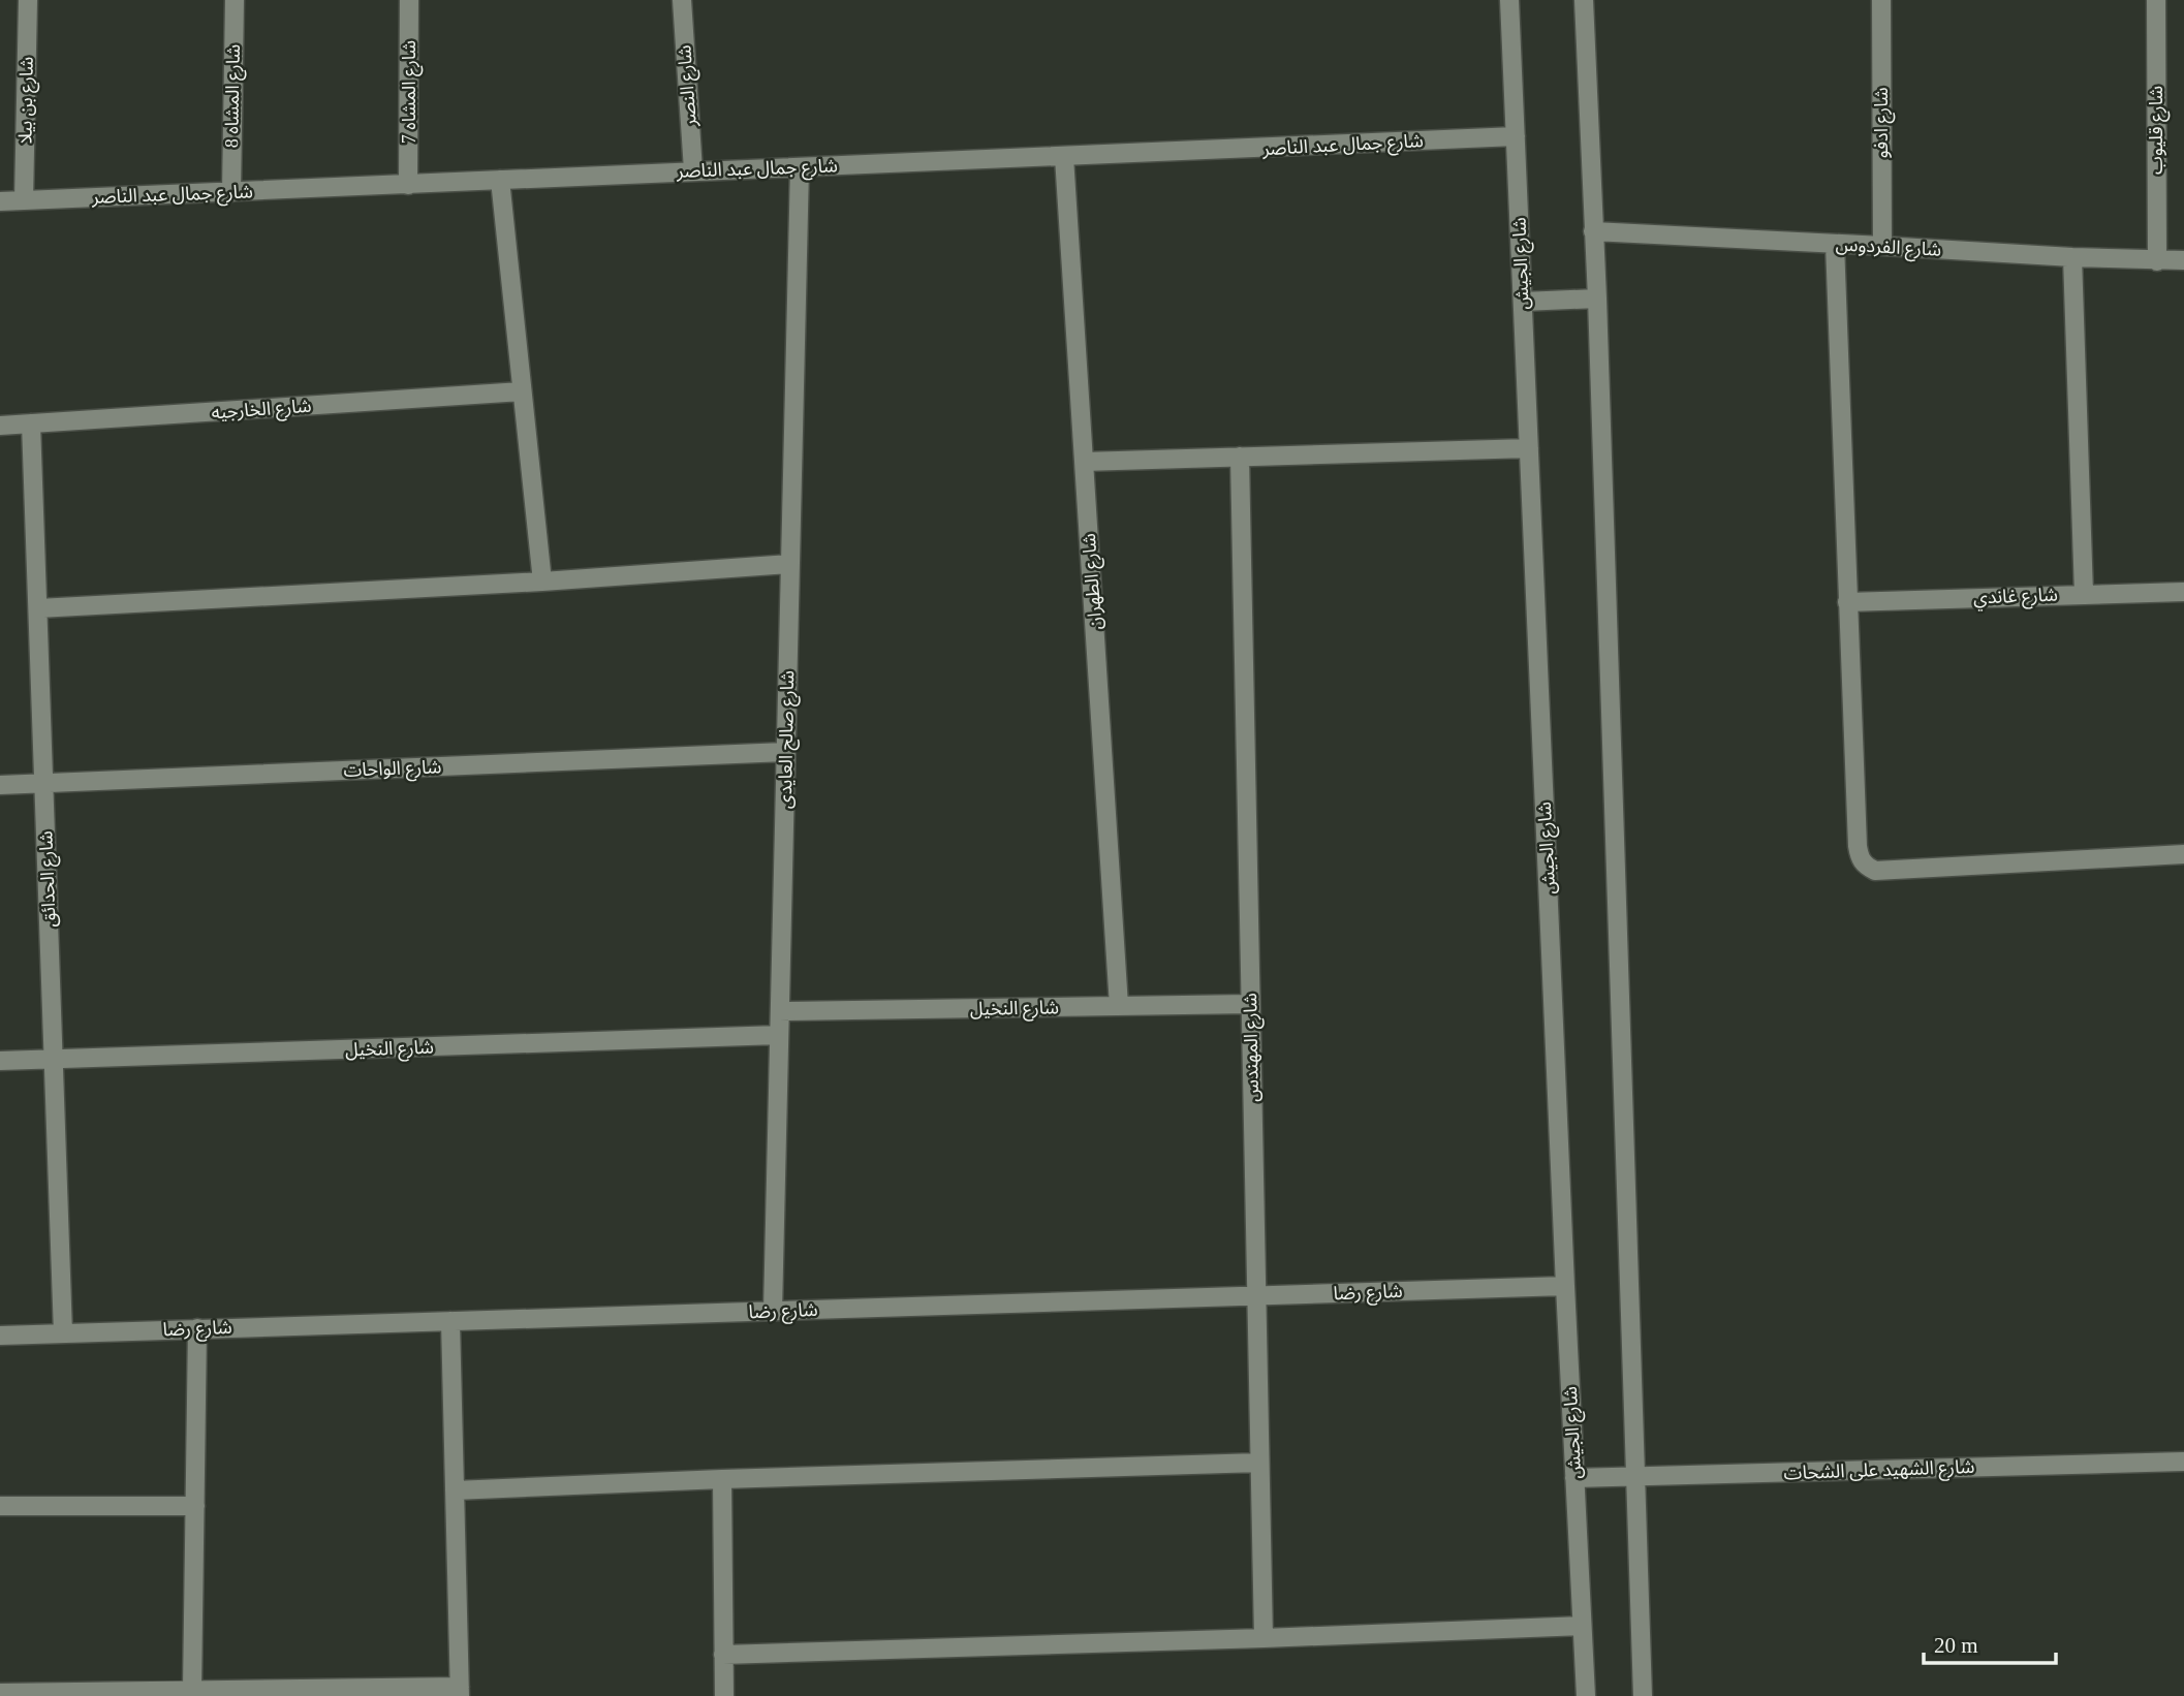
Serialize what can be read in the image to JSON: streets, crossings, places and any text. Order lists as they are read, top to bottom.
{
  "streets": {
    "street": [
      "شارع النصر",
      "شارع المشاه 7",
      "شارع المشاه 8",
      "شارع بن بيلا",
      "شارع ادفو",
      "شارع قليوب",
      "شارع جمال عبد الناصر",
      "شارع الفردوس",
      "شارع الجيش",
      "شارع الخارجيه",
      "شارع الطهران",
      "شارع غاندي",
      "شارع صالح العايدى",
      "شارع الواحات",
      "شارع الحدائق",
      "شارع النخيل",
      "شارع المهندس",
      "شارع رضا",
      "شارع الشهيد على الشحات"
    ]
  },
  "crossings": [
    ["شارع النصر", "شارع جمال عبد الناصر"],
    ["شارع المشاه 7", "شارع جمال عبد الناصر"],
    ["شارع المشاه 8", "شارع جمال عبد الناصر"],
    ["شارع بن بيلا", "شارع جمال عبد الناصر"],
    ["شارع ادفو", "شارع الفردوس"],
    ["شارع قليوب", "شارع الفردوس"],
    ["شارع جمال عبد الناصر", "شارع الجيش"],
    ["شارع جمال عبد الناصر", "شارع الطهران"],
    ["شارع جمال عبد الناصر", "شارع صالح العايدى"],
    ["شارع الجيش", "شارع رضا"],
    ["شارع الجيش", "شارع الشهيد على الشحات"],
    ["شارع الخارجيه", "شارع الحدائق"],
    ["شارع الطهران", "شارع النخيل"],
    ["شارع صالح العايدى", "شارع الواحات"],
    ["شارع صالح العايدى", "شارع النخيل"],
    ["شارع صالح العايدى", "شارع رضا"],
    ["شارع الواحات", "شارع الحدائق"],
    ["شارع الحدائق", "شارع النخيل"],
    ["شارع الحدائق", "شارع رضا"],
    ["شارع النخيل", "شارع المهندس"],
    ["شارع المهندس", "شارع رضا"]
  ],
  "scale_bar": "20 m"
}
